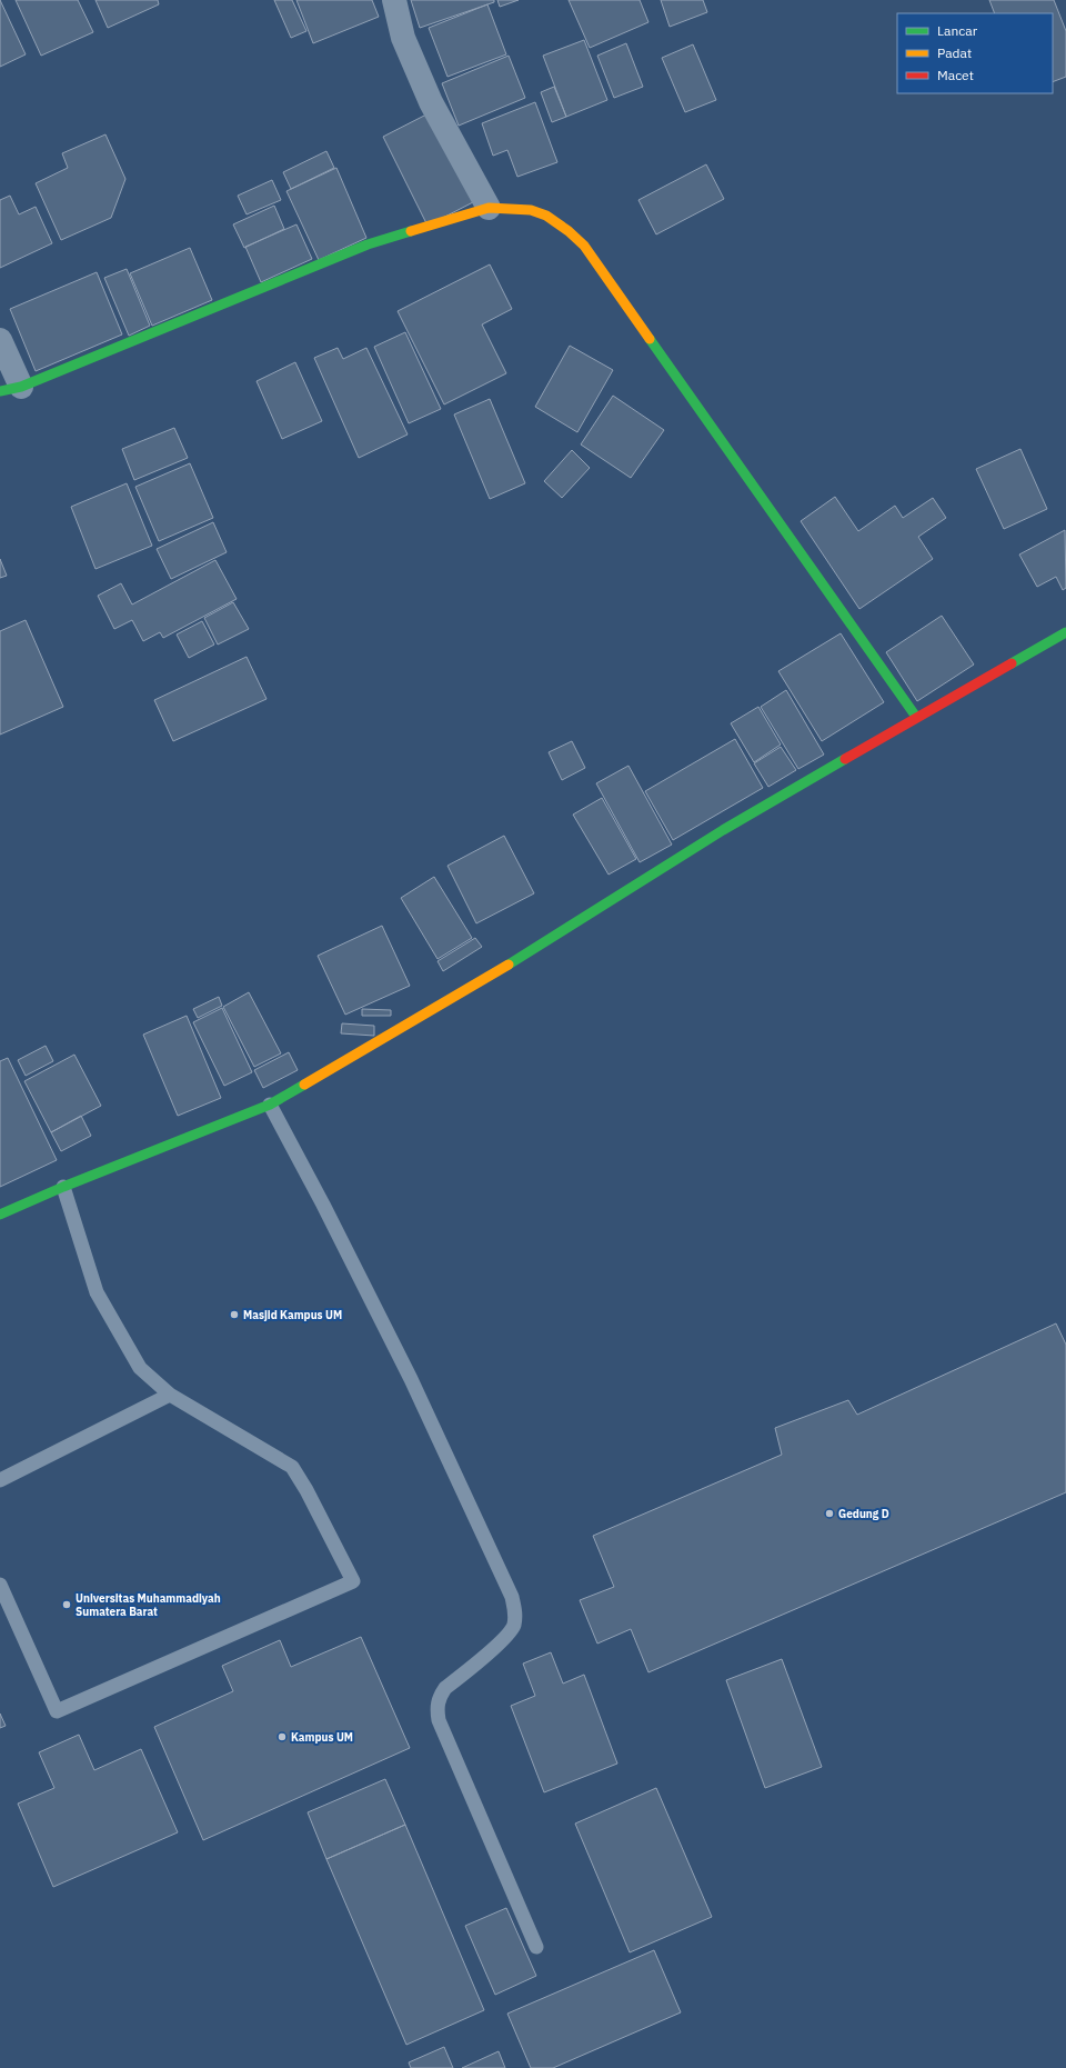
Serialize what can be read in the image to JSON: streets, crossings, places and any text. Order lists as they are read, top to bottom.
{
  "places": [
    "Masjid Kampus UM",
    "Gedung D",
    "Universitas Muhammadiyah Sumatera Barat",
    "Kampus UM"
  ],
  "legend": ["Lancar", "Padat", "Macet"]
}
